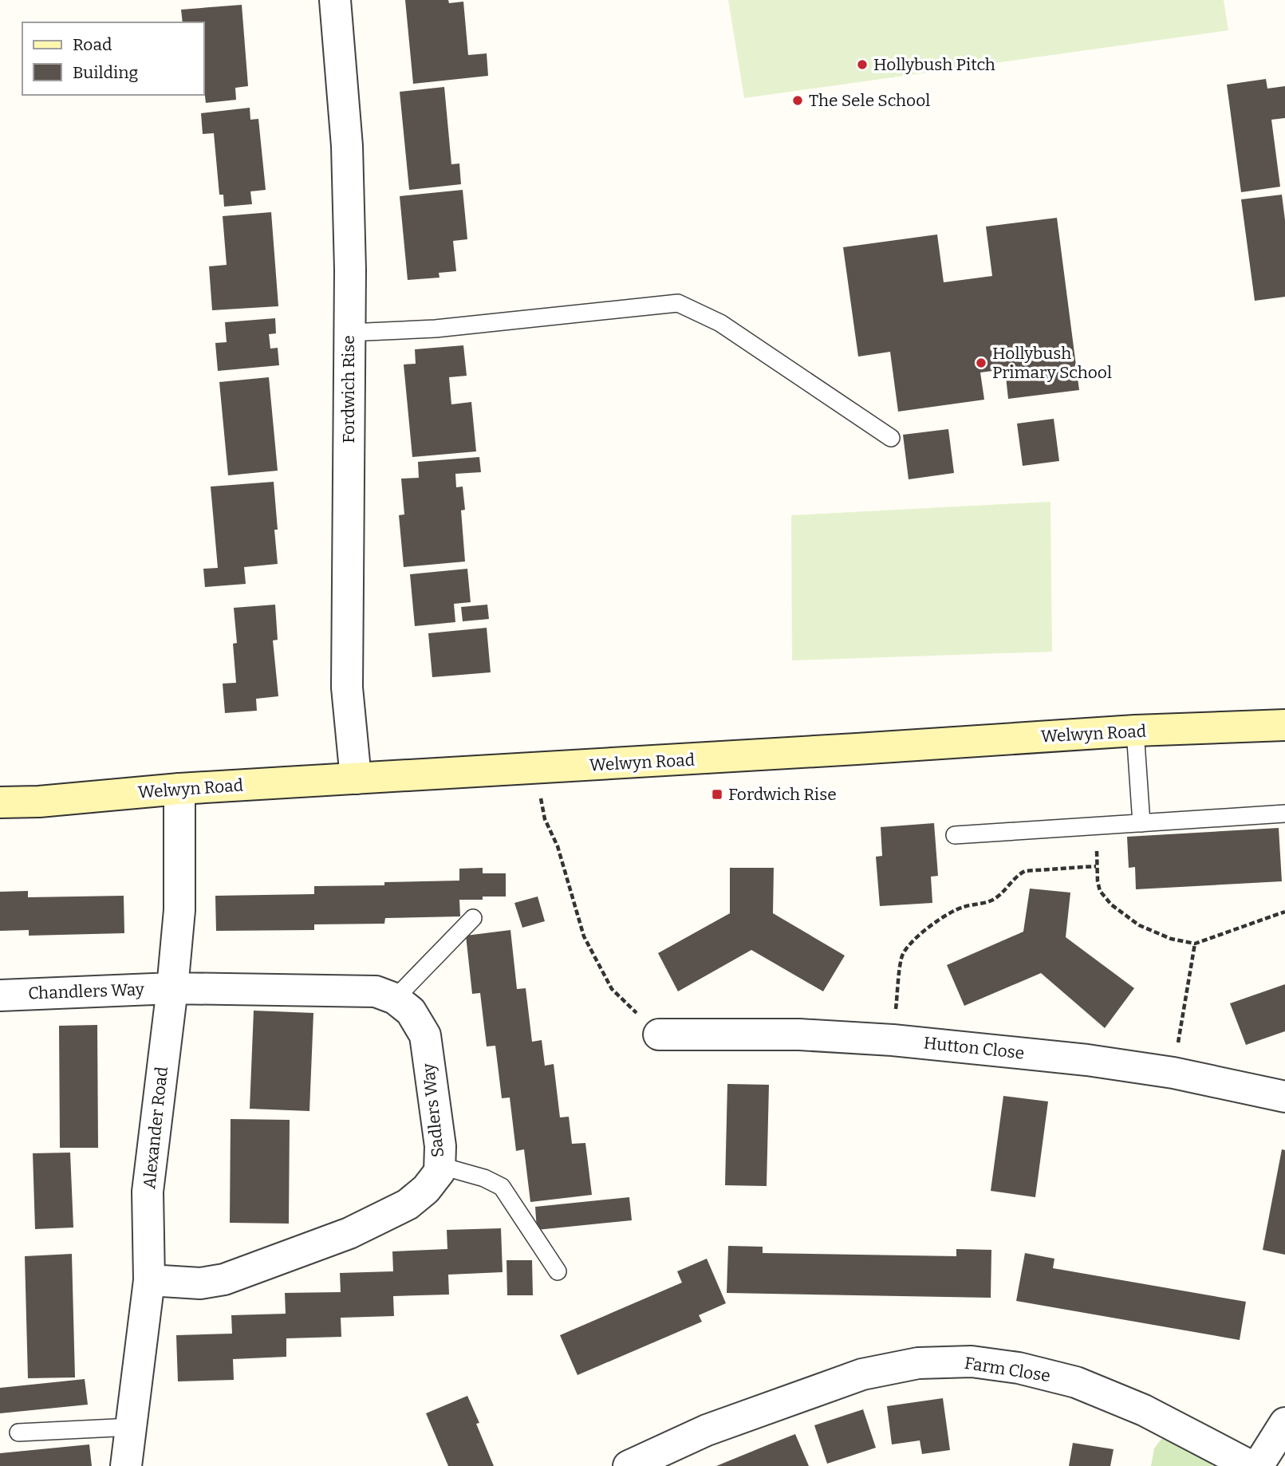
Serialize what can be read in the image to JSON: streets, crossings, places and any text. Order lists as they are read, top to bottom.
{
  "streets": {
    "main road": ["Welwyn Road"],
    "street": [
      "Fordwich Rise",
      "Chandlers Way",
      "Hutton Close",
      "Sadlers Way",
      "Alexander Road",
      "Farm Close"
    ]
  },
  "crossings": [
    ["Fordwich Rise", "Welwyn Road"],
    ["Welwyn Road", "Alexander Road"],
    ["Chandlers Way", "Sadlers Way"],
    ["Chandlers Way", "Alexander Road"],
    ["Sadlers Way", "Alexander Road"]
  ],
  "places": {
    "other": ["Hollybush Pitch", "The Sele School", "Hollybush Primary School"],
    "transit": ["Fordwich Rise"]
  },
  "legend": ["Road", "Building"]
}
